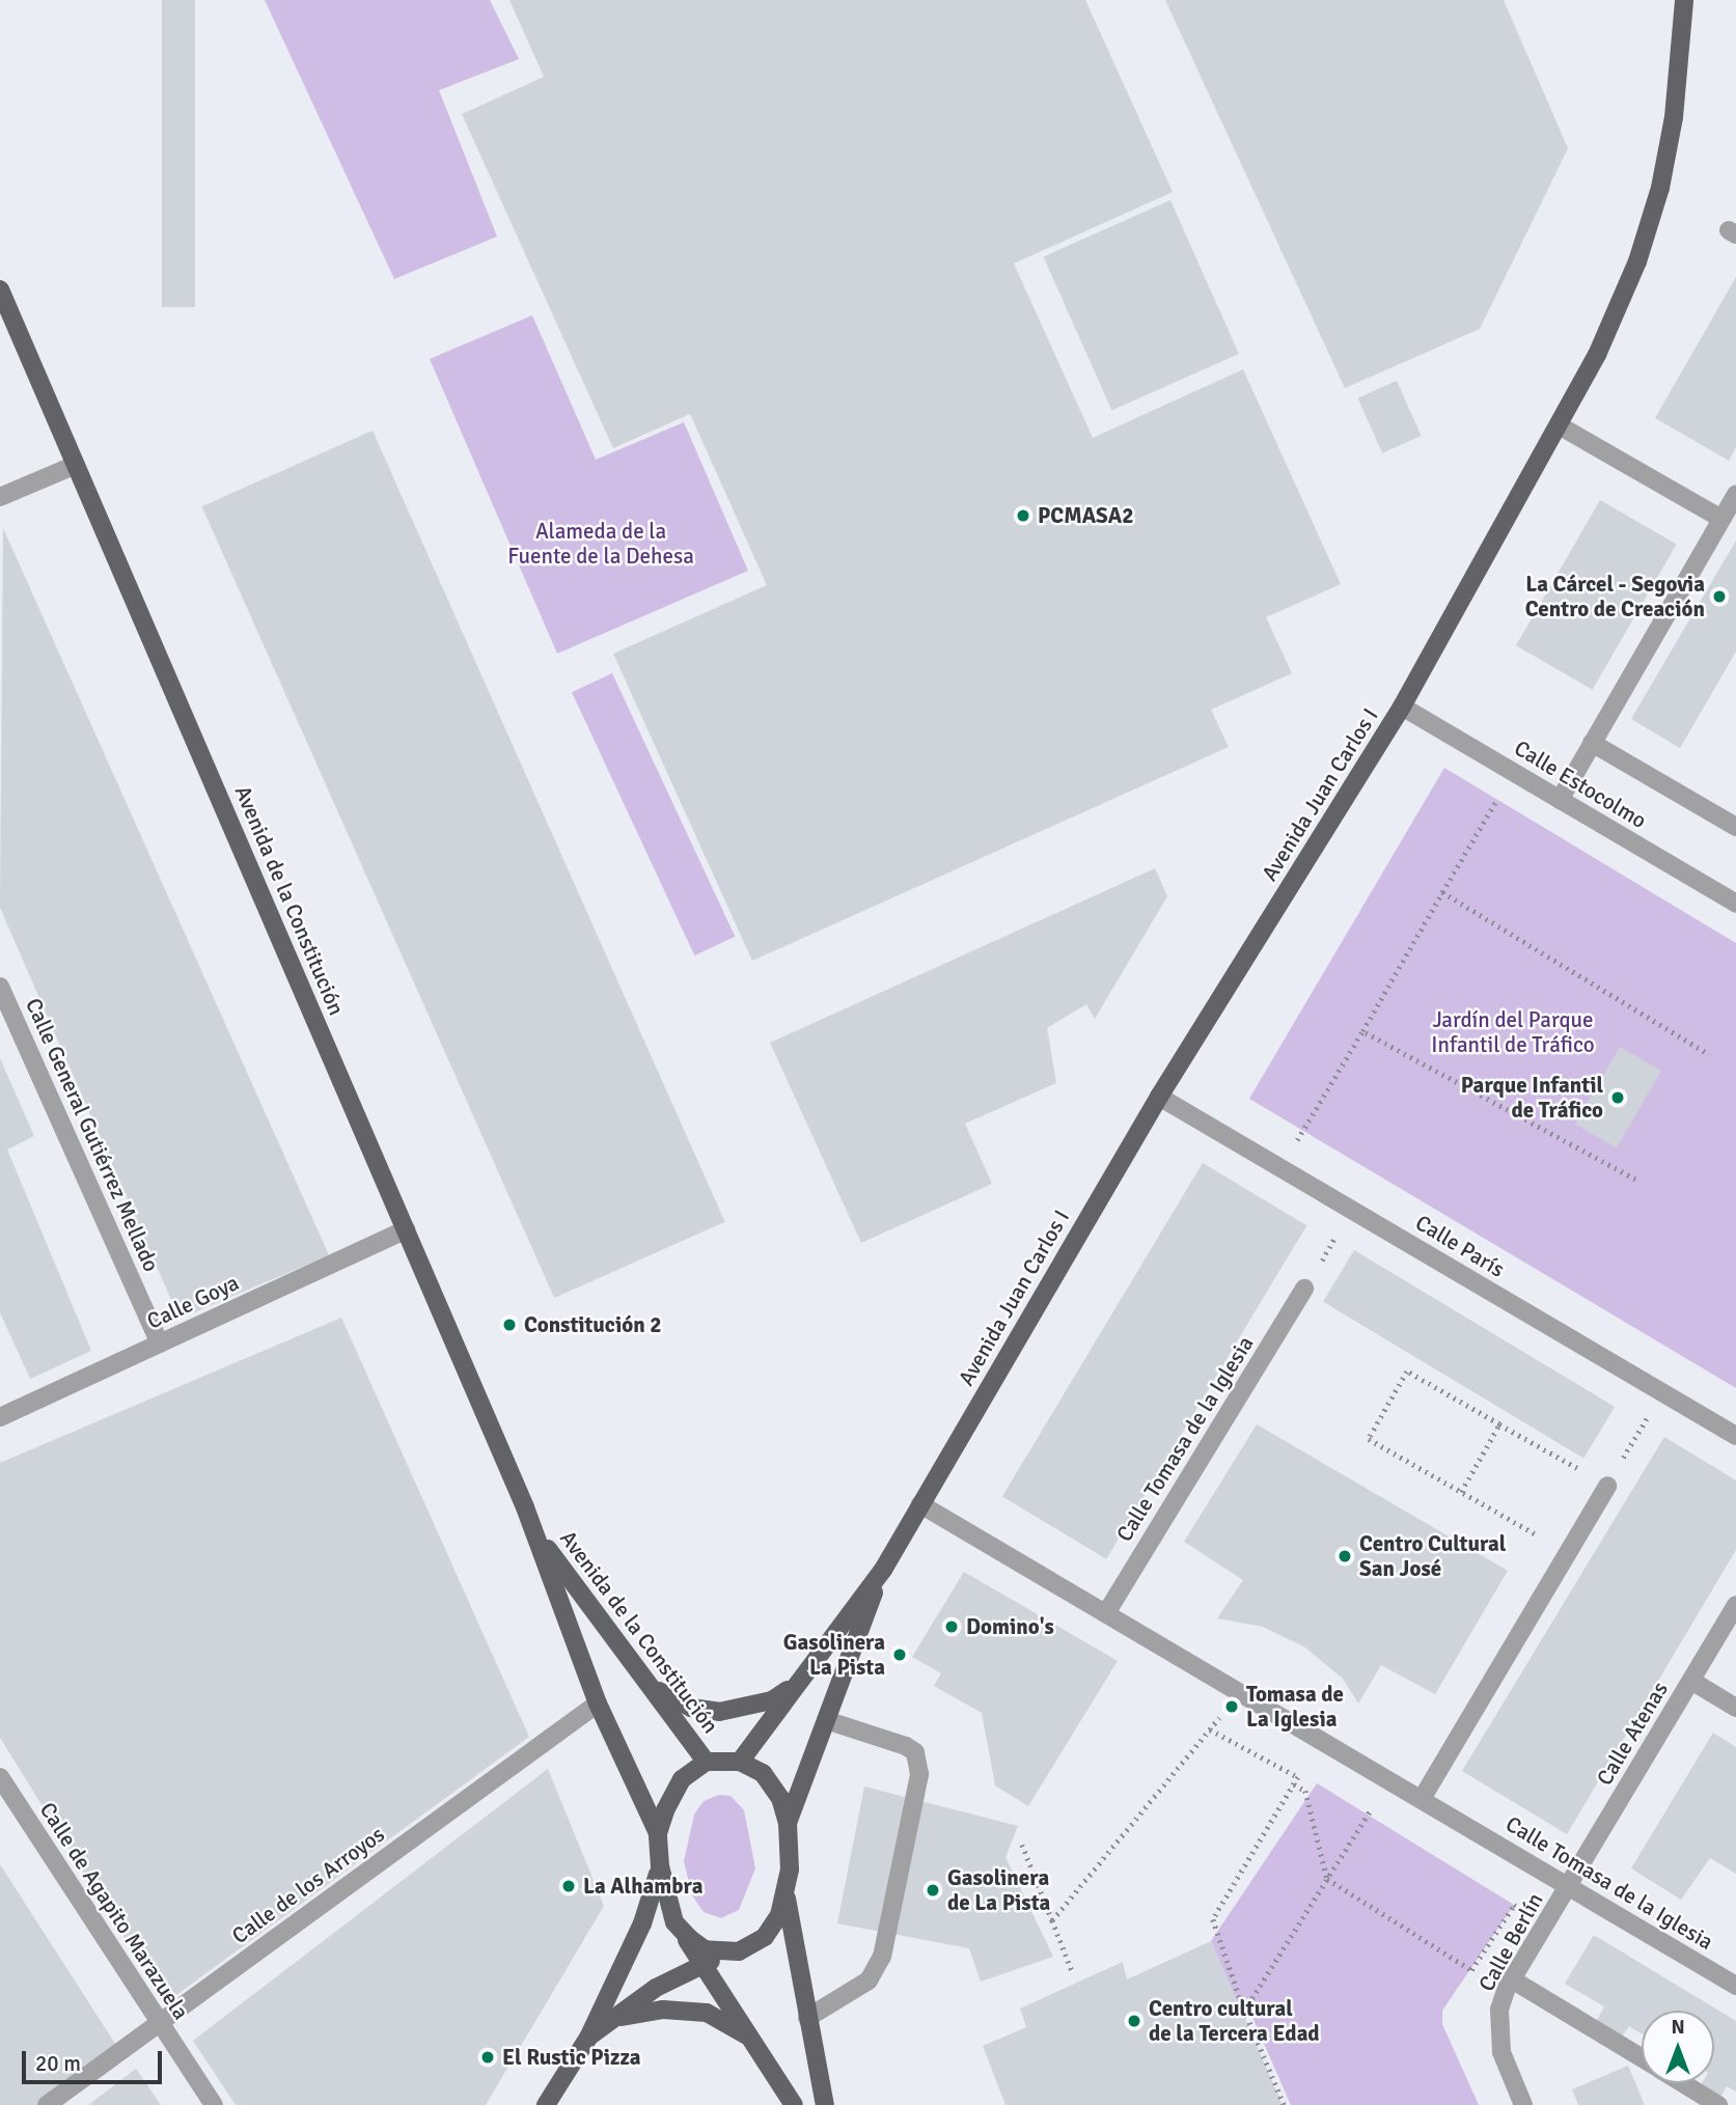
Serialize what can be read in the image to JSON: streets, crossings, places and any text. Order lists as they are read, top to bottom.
{
  "streets": {
    "main road": ["Avenida Juan Carlos I", "Avenida de la Constitución"],
    "street": [
      "Calle Estocolmo",
      "Calle General Gutiérrez Mellado",
      "Calle París",
      "Calle Goya",
      "Calle Tomasa de la Iglesia",
      "Calle Atenas",
      "Calle de los Arroyos",
      "Calle de Agapito Marazuela",
      "Calle Berlín"
    ]
  },
  "crossings": [
    ["Calle Estocolmo", "Avenida Juan Carlos I"],
    ["Avenida Juan Carlos I", "Avenida de la Constitución"],
    ["Avenida Juan Carlos I", "Calle París"],
    ["Avenida Juan Carlos I", "Calle Tomasa de la Iglesia"],
    ["Avenida de la Constitución", "Calle Goya"],
    ["Avenida de la Constitución", "Calle de los Arroyos"],
    ["Calle General Gutiérrez Mellado", "Calle Goya"],
    ["Calle Tomasa de la Iglesia", "Calle Atenas"],
    ["Calle Tomasa de la Iglesia", "Calle Berlín"],
    ["Calle Atenas", "Calle Berlín"],
    ["Calle de los Arroyos", "Calle de Agapito Marazuela"]
  ],
  "parks": ["Alameda de la Fuente de la Dehesa", "Jardín del Parque Infantil de Tráfico"],
  "places": [
    "PCMASA2",
    "La Cárcel - Segovia Centro de Creación",
    "Parque Infantil de Tráfico",
    "Constitución 2",
    "Centro Cultural San José",
    "Domino's",
    "Gasolinera La Pista",
    "Tomasa de La Iglesia",
    "La Alhambra",
    "Gasolinera de La Pista",
    "Centro cultural de la Tercera Edad",
    "El Rustic Pizza"
  ],
  "scale_bar": "20 m",
  "north": "top"
}
